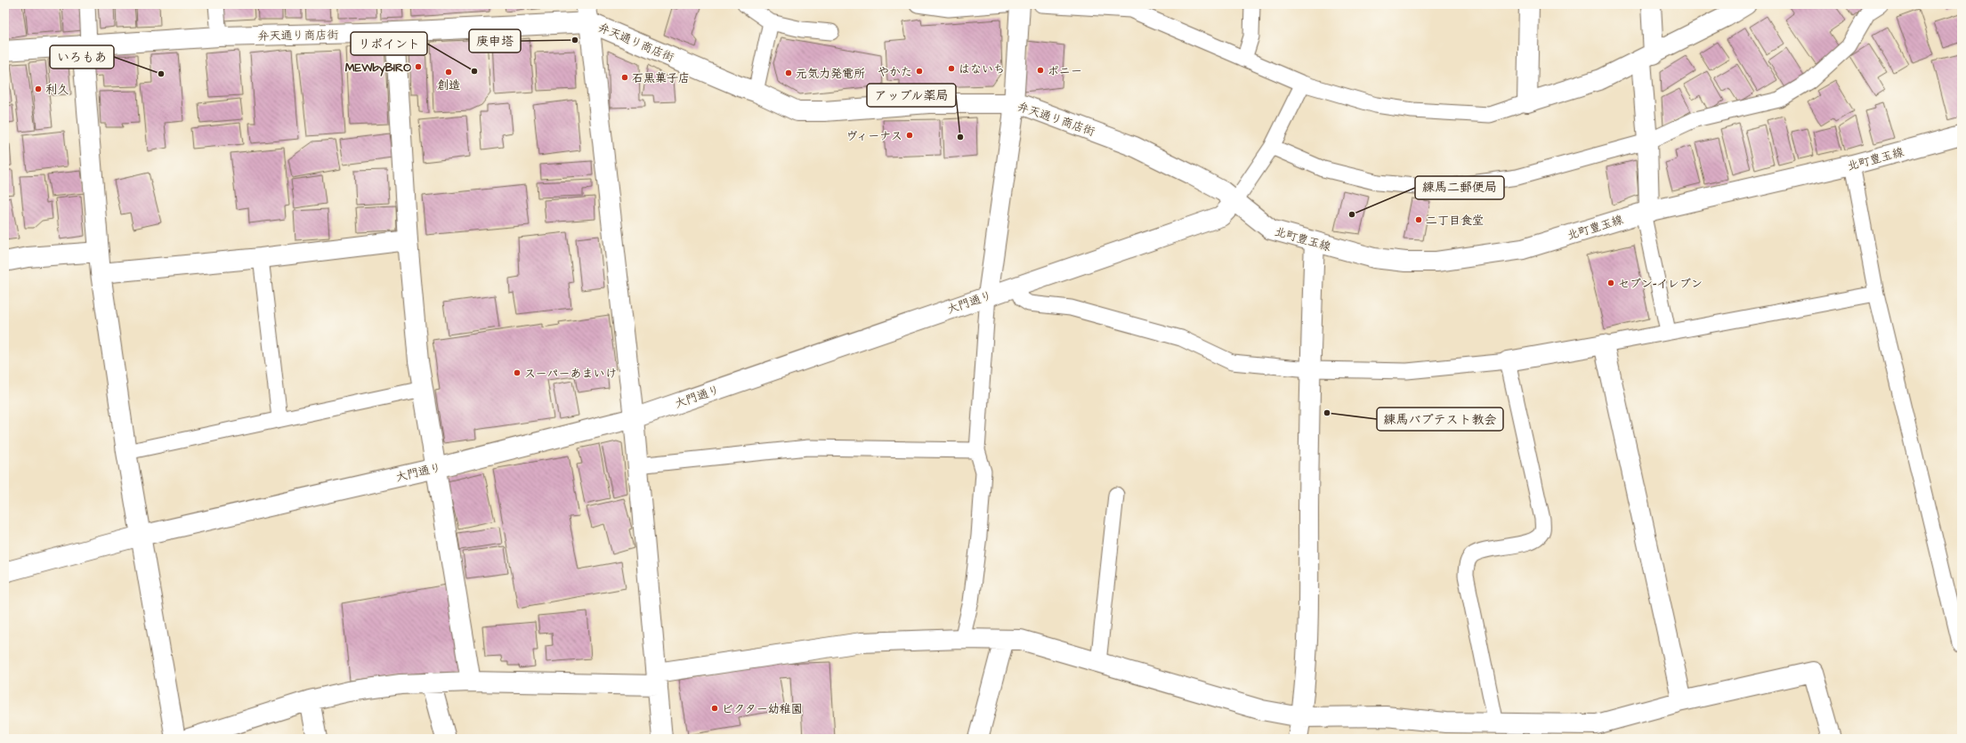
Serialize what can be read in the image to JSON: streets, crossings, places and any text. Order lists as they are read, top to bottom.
{
  "streets": {
    "street": ["弁天通り商店街", "北町豊玉線", "大門通り"]
  },
  "crossings": [
    ["弁天通り商店街", "北町豊玉線"],
    ["弁天通り商店街", "大門通り"],
    ["北町豊玉線", "大門通り"]
  ],
  "places": [
    "庚申塔",
    "MEWbyBIRO",
    "はないち",
    "ポニー",
    "リポイント",
    "やかた",
    "創造",
    "元気力発電所",
    "いろもあ",
    "石黒菓子店",
    "利久",
    "ヴィーナス",
    "アップル薬局",
    "練馬二郵便局",
    "二丁目食堂",
    "セブン-イレブン",
    "スーパーあまいけ",
    "練馬バプテスト教会",
    "ビクター幼稚園"
  ]
}
